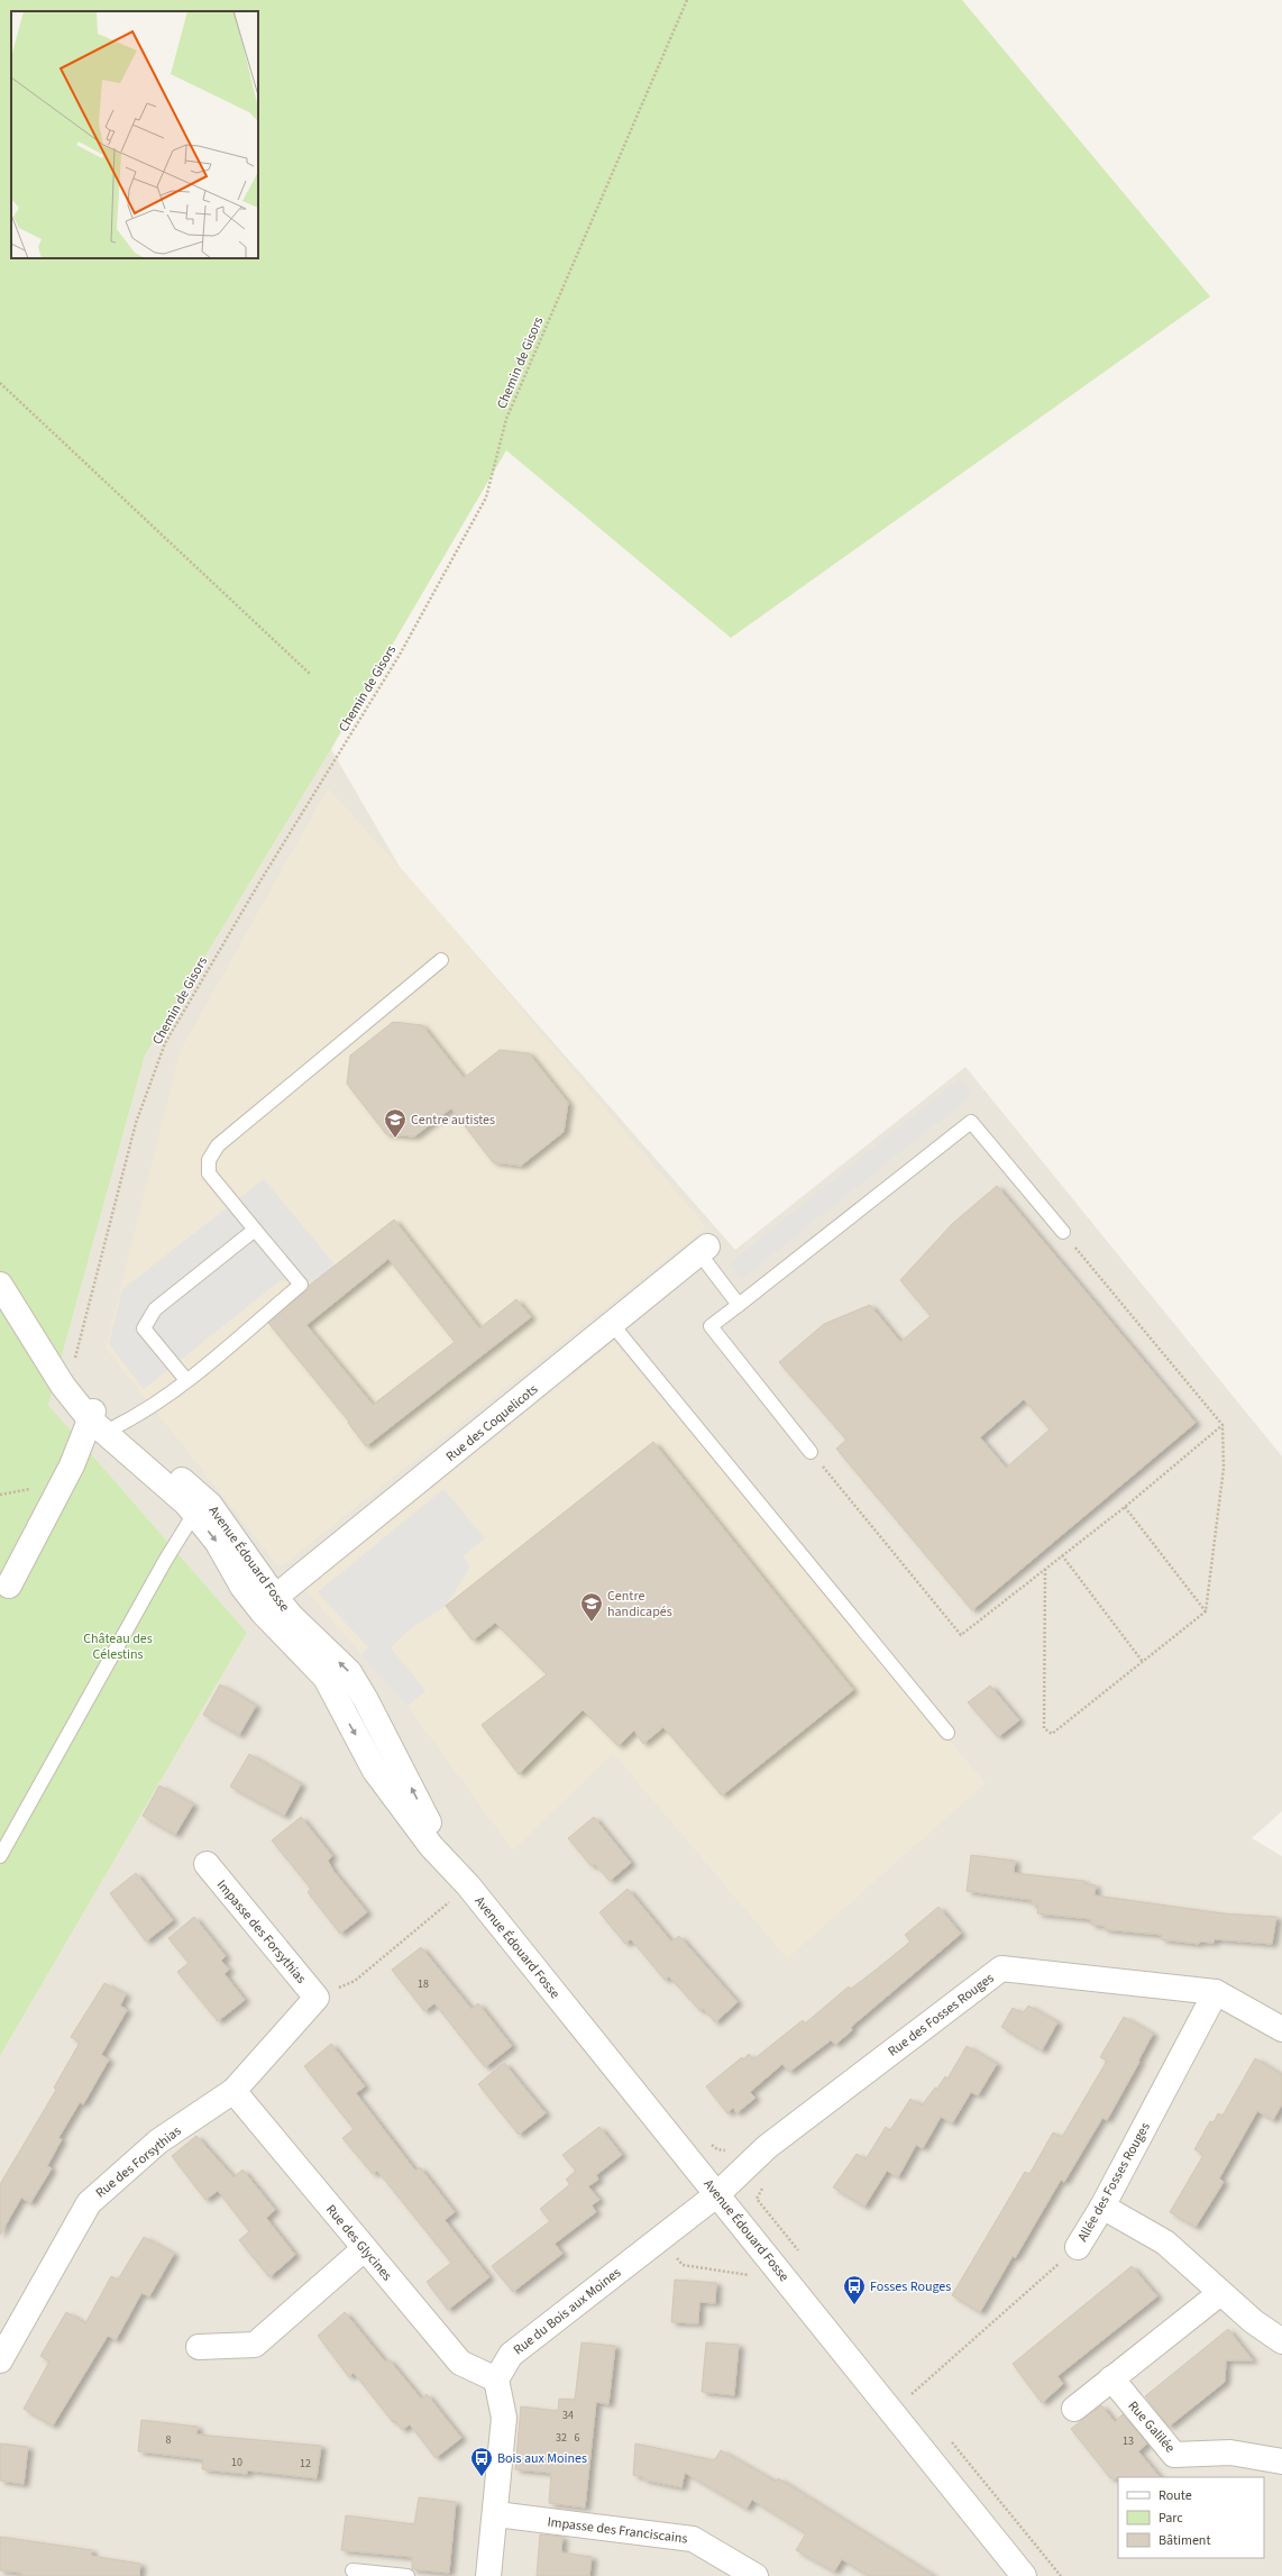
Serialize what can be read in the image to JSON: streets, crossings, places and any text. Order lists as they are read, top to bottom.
{
  "streets": {
    "street": [
      "Rue des Coquelicots",
      "Avenue Édouard Fosse",
      "Impasse des Forsythias",
      "Rue des Fosses Rouges",
      "Rue des Forsythias",
      "Allée des Fosses Rouges",
      "Rue des Glycines",
      "Rue du Bois aux Moines",
      "Rue Galilée",
      "Impasse des Franciscains"
    ],
    "path": ["Chemin de Gisors"]
  },
  "crossings": [
    ["Chemin de Gisors", "Avenue Édouard Fosse"],
    ["Rue des Coquelicots", "Avenue Édouard Fosse"],
    ["Avenue Édouard Fosse", "Rue des Fosses Rouges"],
    ["Avenue Édouard Fosse", "Allée des Fosses Rouges"],
    ["Avenue Édouard Fosse", "Rue du Bois aux Moines"],
    ["Impasse des Forsythias", "Rue des Forsythias"],
    ["Rue des Fosses Rouges", "Allée des Fosses Rouges"],
    ["Rue des Fosses Rouges", "Rue du Bois aux Moines"],
    ["Rue des Forsythias", "Rue des Glycines"],
    ["Rue des Glycines", "Rue du Bois aux Moines"]
  ],
  "parks": ["Château des Célestins"],
  "places": {
    "school or university": ["Centre autistes", "Centre handicapés"],
    "bus stop": ["Fosses Rouges", "Bois aux Moines"]
  },
  "house_numbers": [
    "18",
    "34",
    "32",
    "6",
    "8",
    "13",
    "10",
    "12"
  ],
  "legend": ["Route", "Parc", "Bâtiment"]
}
